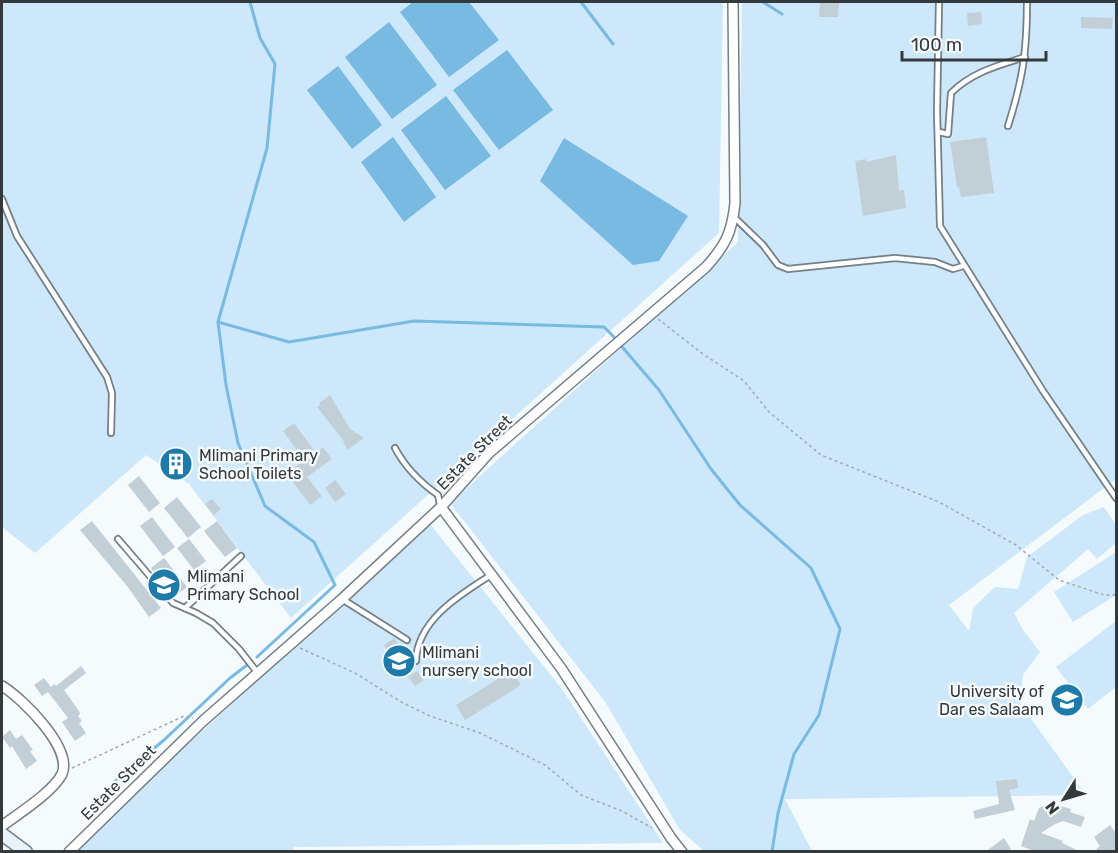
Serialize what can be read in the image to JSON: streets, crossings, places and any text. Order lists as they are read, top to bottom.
{
  "streets": {
    "street": ["Estate Street"]
  },
  "places": {
    "building": ["Mlimani Primary School Toilets"],
    "school or university": ["Mlimani Primary School", "Mlimani nursery school", "University of Dar es Salaam"]
  },
  "scale_bar": "100 m",
  "north": "bottom left"
}
